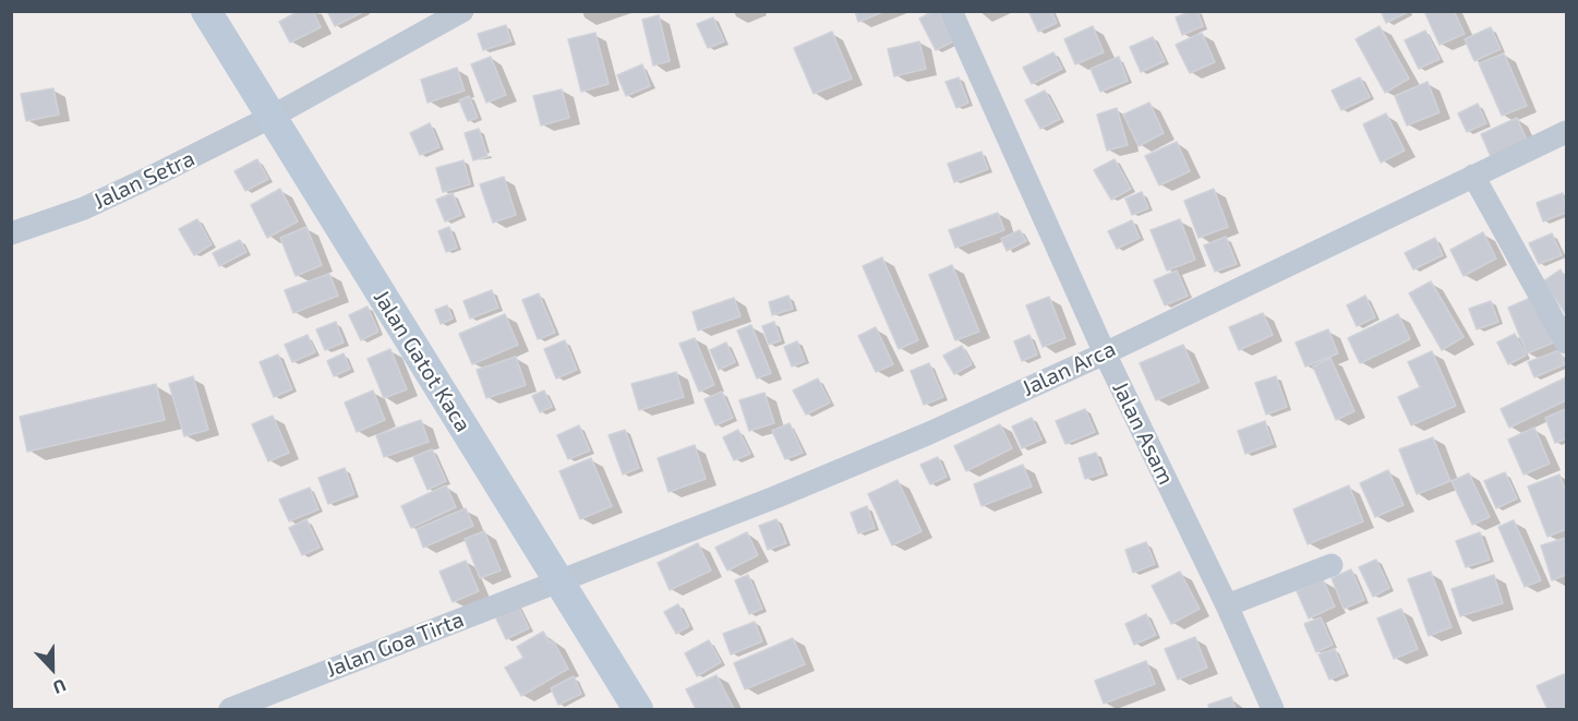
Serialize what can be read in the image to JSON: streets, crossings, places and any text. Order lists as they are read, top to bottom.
{
  "streets": {
    "main road": ["Jalan Gatot Kaca"],
    "street": [
      "Jalan Setra",
      "Jalan Arca",
      "Jalan Asam",
      "Jalan Goa Tirta"
    ]
  },
  "crossings": [
    ["Jalan Setra", "Jalan Gatot Kaca"],
    ["Jalan Gatot Kaca", "Jalan Arca"],
    ["Jalan Gatot Kaca", "Jalan Goa Tirta"],
    ["Jalan Arca", "Jalan Asam"],
    ["Jalan Arca", "Jalan Goa Tirta"]
  ],
  "north": "bottom"
}
